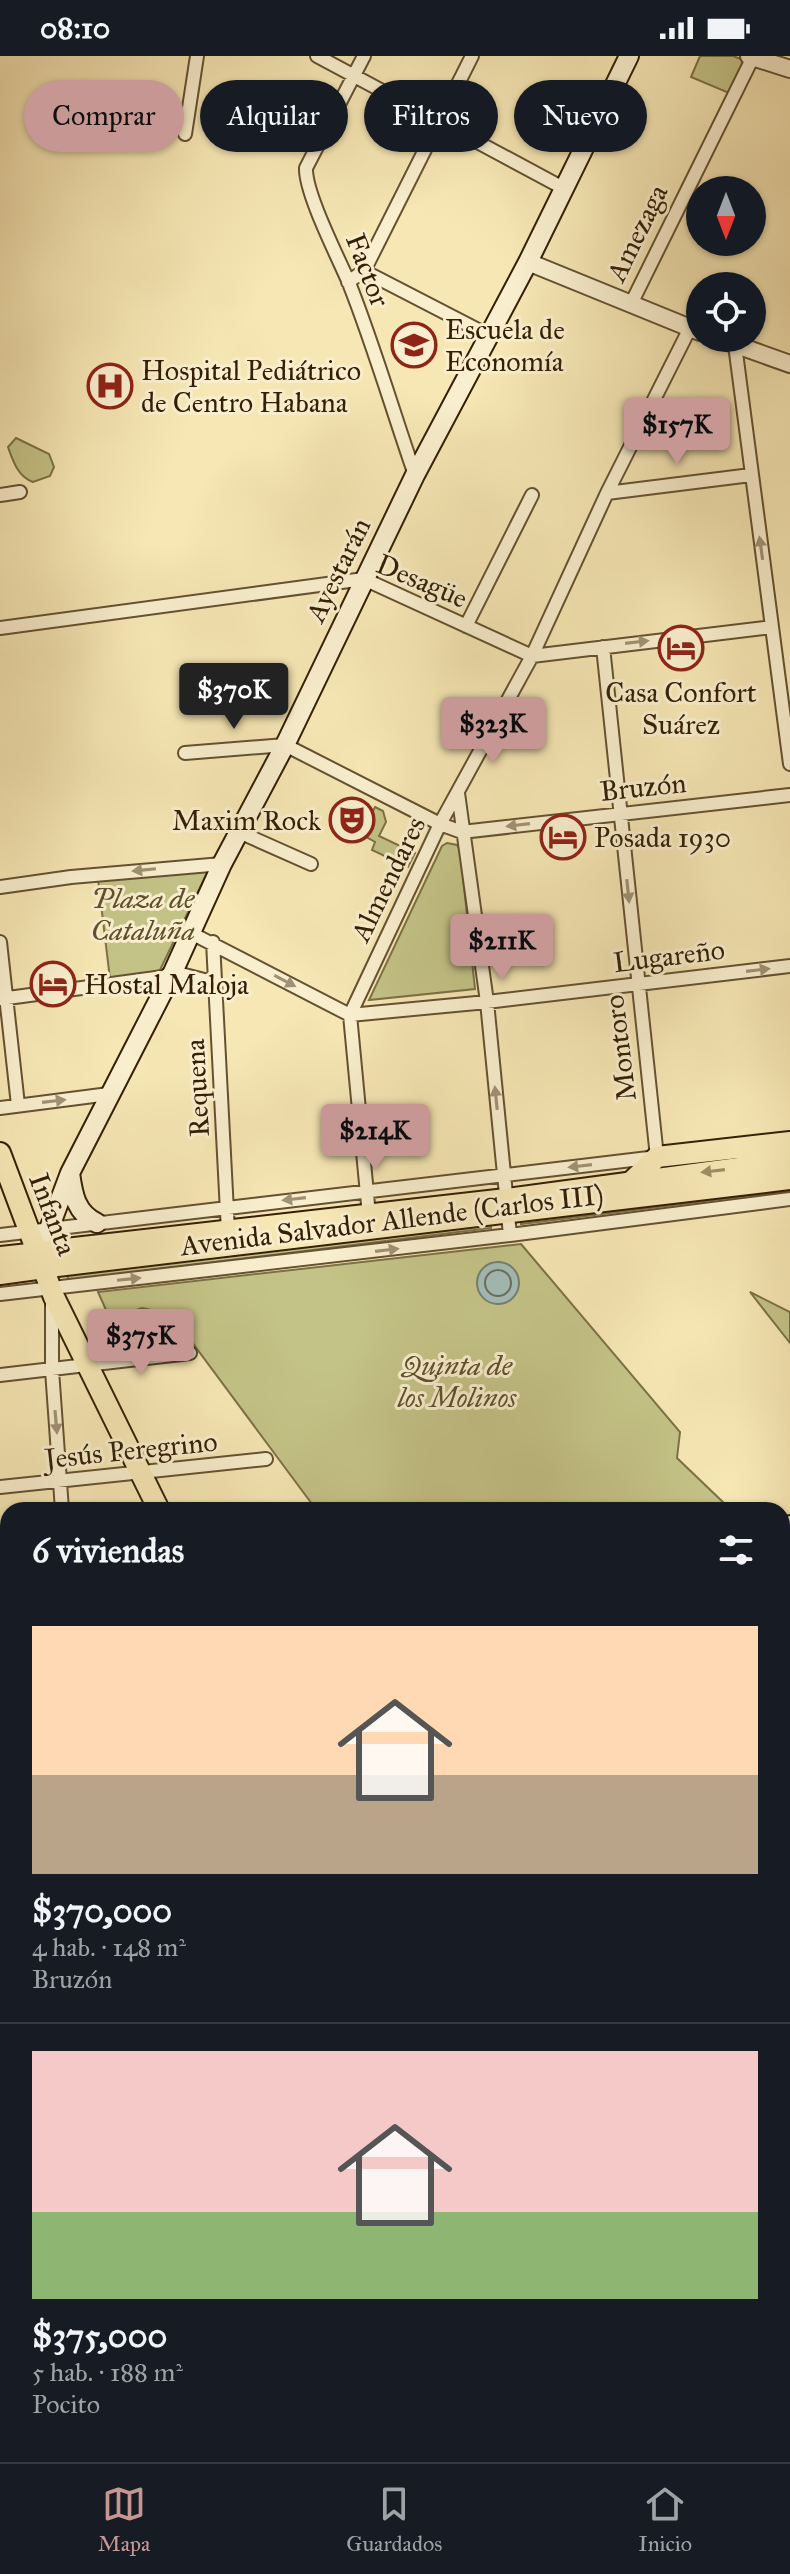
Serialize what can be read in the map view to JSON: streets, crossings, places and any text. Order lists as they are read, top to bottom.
{
  "streets": {
    "main road": ["Ayestarán", "Infanta", "Avenida Salvador Allende (Carlos III)"],
    "street": [
      "Amezaga",
      "Factor",
      "Desagüe",
      "Bruzón",
      "Almendares",
      "Lugareño",
      "Montoro",
      "Requena",
      "Jesús Peregrino"
    ]
  },
  "crossings": [
    ["Factor", "Ayestarán"],
    ["Ayestarán", "Desagüe"],
    ["Ayestarán", "Bruzón"],
    ["Ayestarán", "Infanta"],
    ["Ayestarán", "Avenida Salvador Allende (Carlos III)"],
    ["Desagüe", "Almendares"],
    ["Bruzón", "Almendares"],
    ["Bruzón", "Montoro"],
    ["Almendares", "Lugareño"],
    ["Lugareño", "Montoro"],
    ["Montoro", "Avenida Salvador Allende (Carlos III)"],
    ["Requena", "Avenida Salvador Allende (Carlos III)"],
    ["Infanta", "Avenida Salvador Allende (Carlos III)"],
    ["Infanta", "Jesús Peregrino"]
  ],
  "parks": ["Plaza de Cataluña", "Quinta de los Molinos"],
  "places": {
    "school or university": ["Escuela de Economía"],
    "hospital": ["Hospital Pediátrico de Centro Habana"],
    "hotel": ["Casa Confort Suárez", "Posada 1930", "Hostal Maloja"],
    "theatre": ["Maxim Rock"]
  },
  "north": "bottom",
  "page": {
    "status": "08:10",
    "chip": [
      "Comprar",
      "Alquilar",
      "Filtros",
      "Nuevo"
    ],
    "price": [
      "$157K",
      "$370K",
      "$323K",
      "$211K",
      "$214K",
      "$375K"
    ],
    "heading": "6 viviendas",
    "list": [
      {
        "name": "$370,000",
        "note": "4 hab. · 148 m² · Bruzón"
      },
      {
        "name": "$375,000",
        "note": "5 hab. · 188 m² · Pocito"
      }
    ],
    "tabs": ["Mapa", "Guardados", "Inicio"]
  }
}
